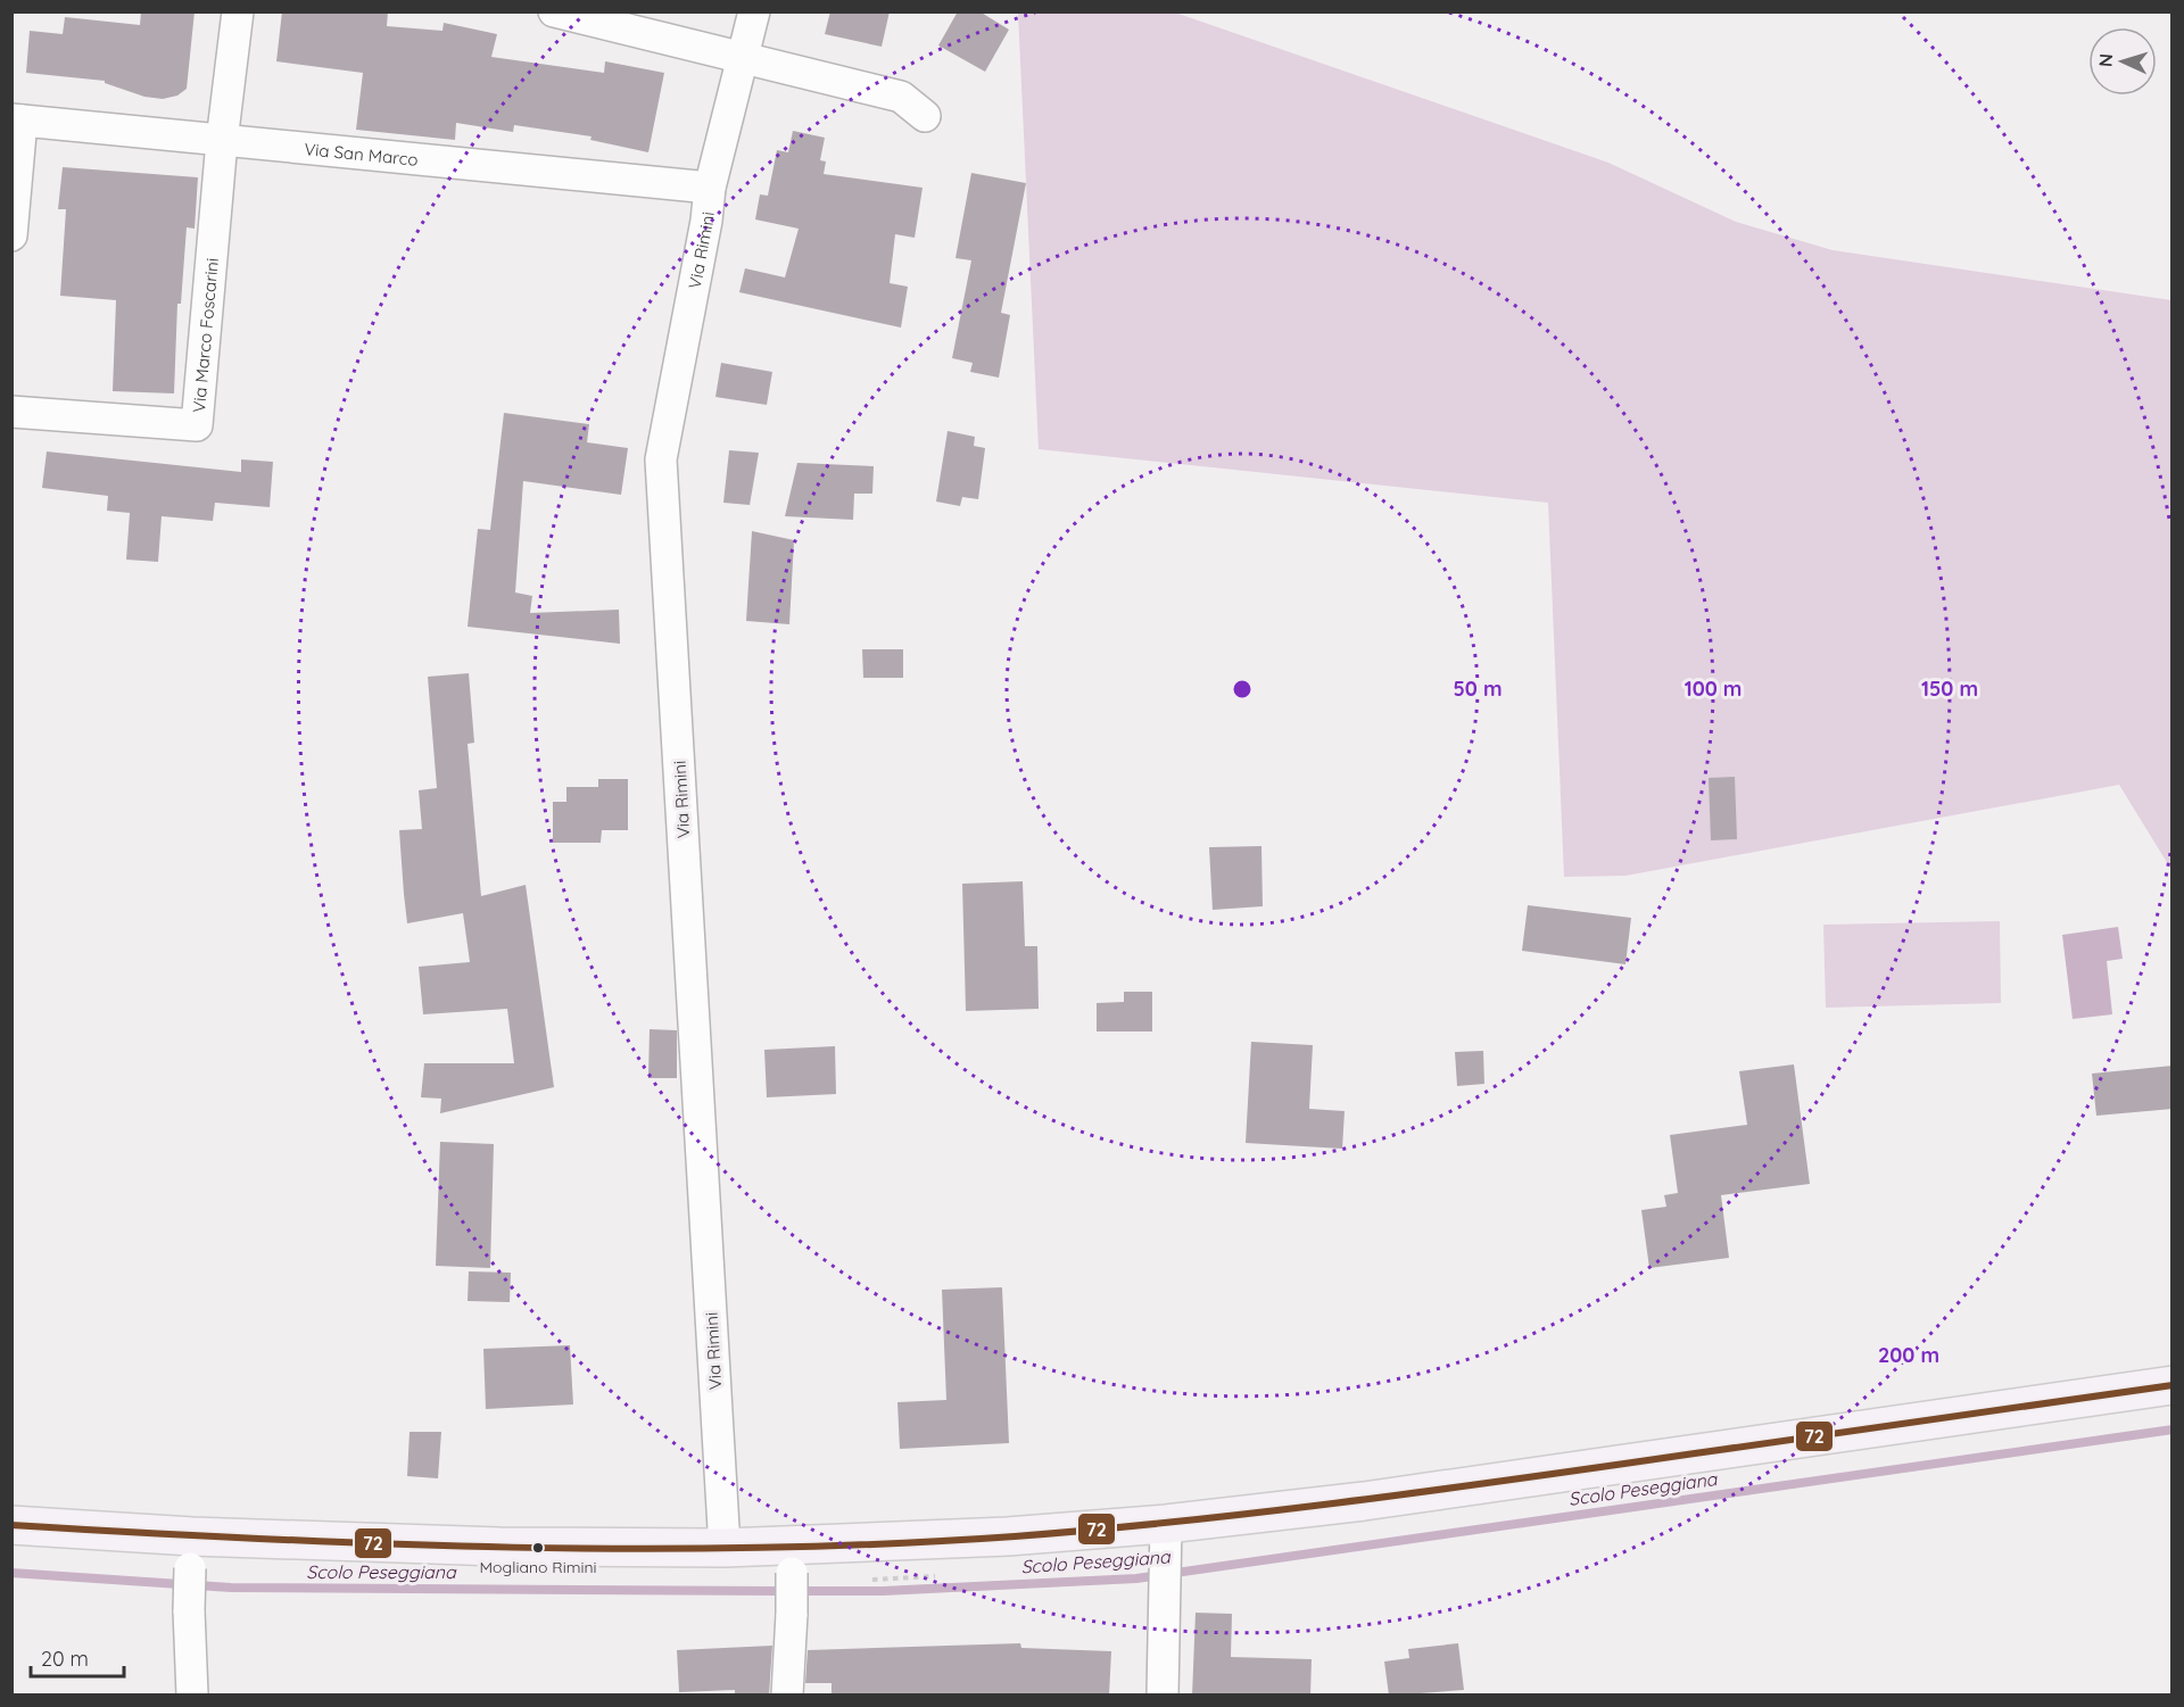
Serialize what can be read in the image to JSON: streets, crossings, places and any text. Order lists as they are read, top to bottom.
{
  "streets": {
    "street": ["Via San Marco", "Via Rimini", "Via Marco Foscarini"]
  },
  "crossings": [
    ["Via San Marco", "Via Rimini"],
    ["Via San Marco", "Via Marco Foscarini"]
  ],
  "water": ["Scolo Peseggiana"],
  "places": ["Mogliano Rimini"],
  "lines": ["transit line 72"],
  "scale_bar": "20 m",
  "north": "left",
  "rings": [
    "50 m",
    "100 m",
    "150 m",
    "200 m"
  ]
}
